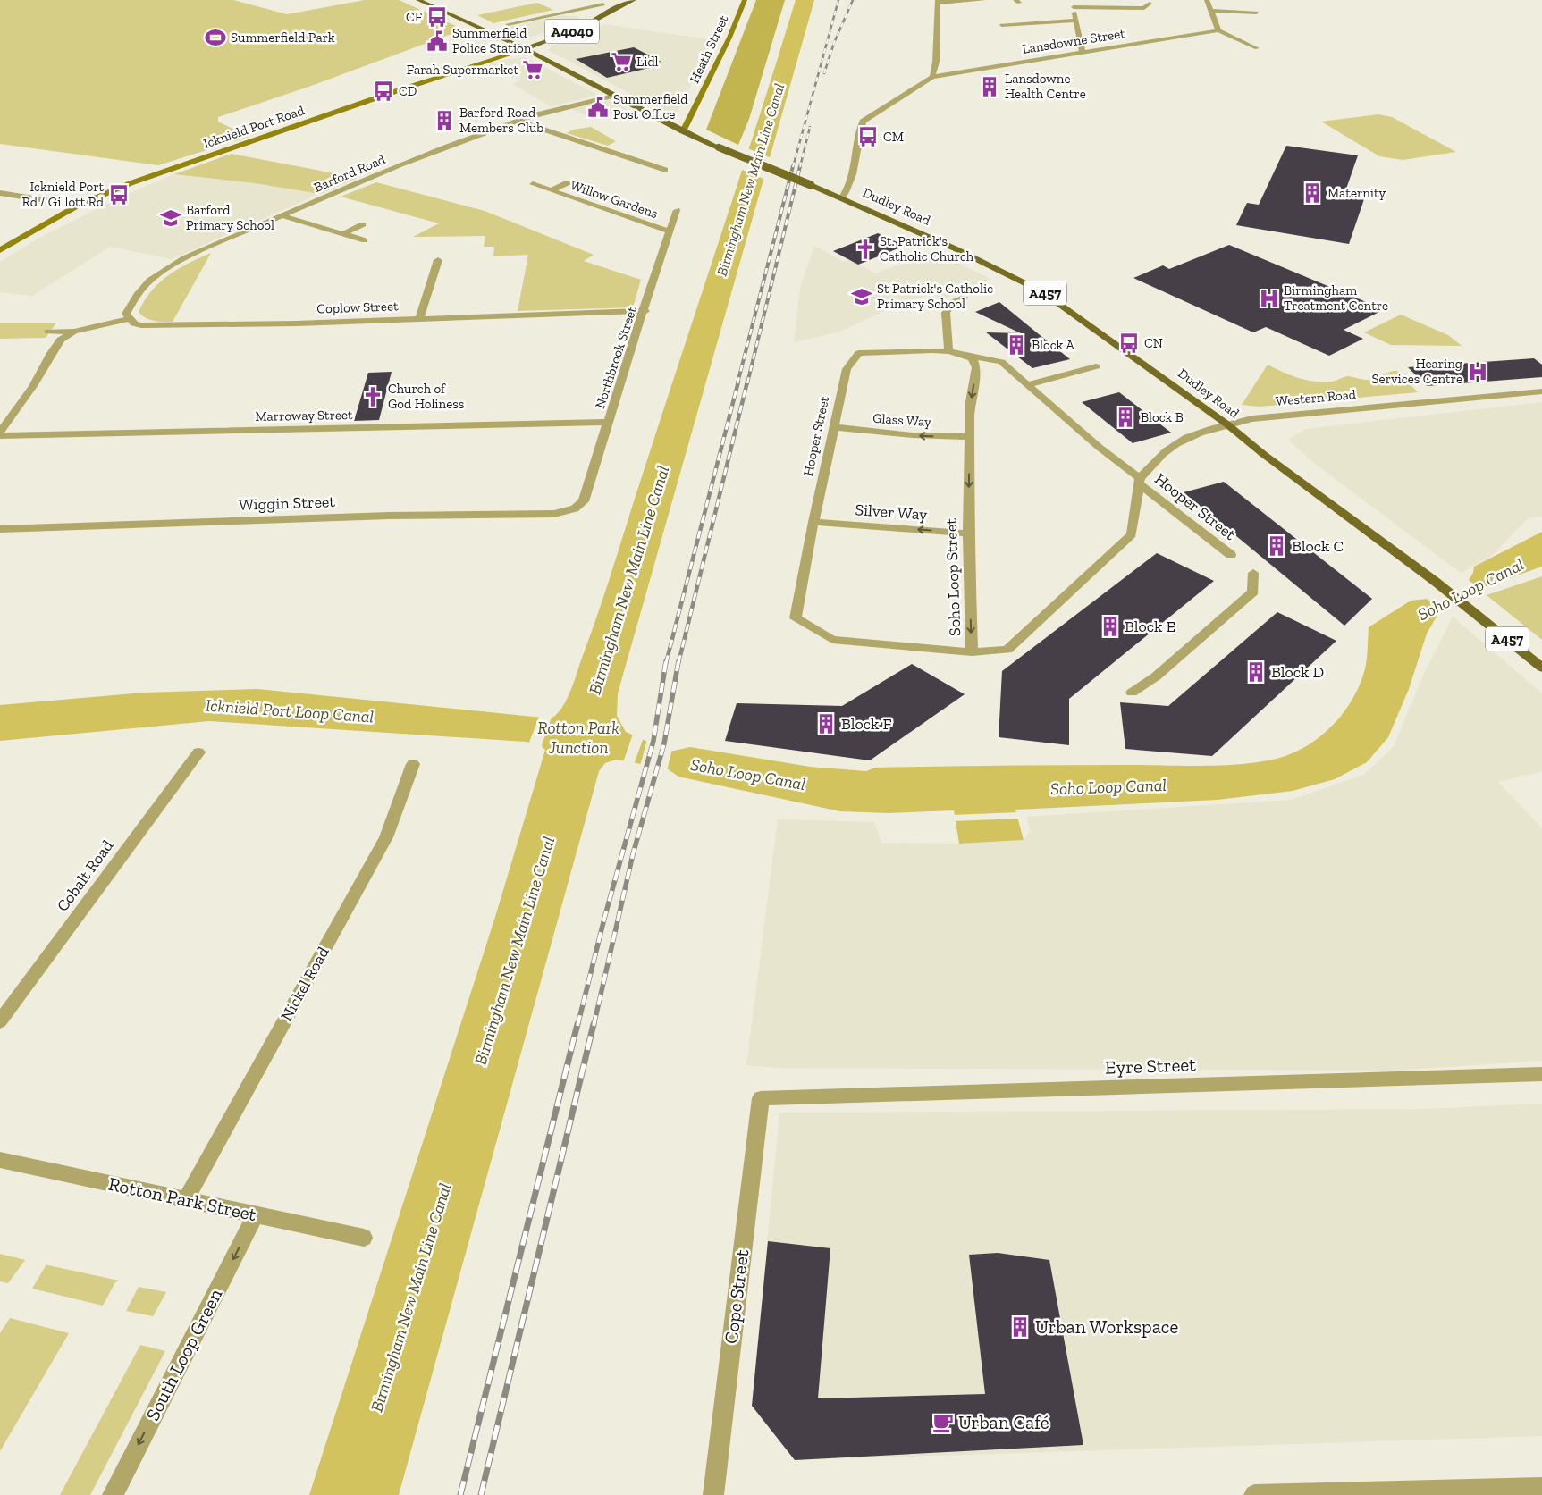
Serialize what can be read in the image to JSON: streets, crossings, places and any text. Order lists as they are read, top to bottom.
{
  "streets": {
    "main road": [
      "A4040",
      "Heath Street",
      "Icknield Port Road",
      "Dudley Road",
      "A457"
    ],
    "street": [
      "Lansdowne Street",
      "Barford Road",
      "Willow Gardens",
      "Coplow Street",
      "Northbrook Street",
      "Western Road",
      "Marroway Street",
      "Glass Way",
      "Hooper Street",
      "Wiggin Street",
      "Silver Way",
      "Soho Loop Street",
      "Cobalt Road",
      "Nickel Road",
      "Eyre Street",
      "Rotton Park Street",
      "Cope Street",
      "South Loop Green"
    ]
  },
  "crossings": [
    ["A4040", "Icknield Port Road"],
    ["A4040", "Dudley Road"],
    ["Heath Street", "Dudley Road"],
    ["Icknield Port Road", "Dudley Road"],
    ["Barford Road", "Dudley Road"],
    ["Barford Road", "Coplow Street"],
    ["Willow Gardens", "Northbrook Street"],
    ["Dudley Road", "Western Road"],
    ["Coplow Street", "Northbrook Street"],
    ["Northbrook Street", "Marroway Street"],
    ["Northbrook Street", "Wiggin Street"],
    ["Western Road", "Hooper Street"],
    ["Western Road", "Soho Loop Street"],
    ["Glass Way", "Hooper Street"],
    ["Glass Way", "Soho Loop Street"],
    ["Hooper Street", "Silver Way"],
    ["Hooper Street", "Soho Loop Street"],
    ["Silver Way", "Soho Loop Street"],
    ["Nickel Road", "Rotton Park Street"],
    ["Eyre Street", "Cope Street"],
    ["Rotton Park Street", "South Loop Green"]
  ],
  "one_way": [
    "Glass Way",
    "Silver Way",
    "Soho Loop Street",
    "South Loop Green"
  ],
  "water": [
    "Birmingham New Main Line Canal",
    "Soho Loop Canal",
    "Icknield Port Loop Canal",
    "Rotton Park Junction"
  ],
  "places": {
    "bus stop": [
      "CF",
      "CD",
      "CM",
      "Icknield Port Rd / Gillott Rd",
      "CN"
    ],
    "sports": ["Summerfield Park"],
    "public building": ["Summerfield Police Station", "Summerfield Post Office"],
    "supermarket": ["Lidl", "Farah Supermarket"],
    "building": [
      "Lansdowne Health Centre",
      "Barford Road Members Club",
      "Maternity",
      "Block A",
      "Block B",
      "Block C",
      "Block E",
      "Block D",
      "Block F",
      "Urban Workspace"
    ],
    "school or university": ["Barford Primary School", "St Patrick's Catholic Primary School"],
    "church": ["St. Patrick's Catholic Church", "Church of God Holiness"],
    "hospital": ["Birmingham Treatment Centre", "Hearing Services Centre"],
    "cafe": ["Urban Café"]
  }
}
